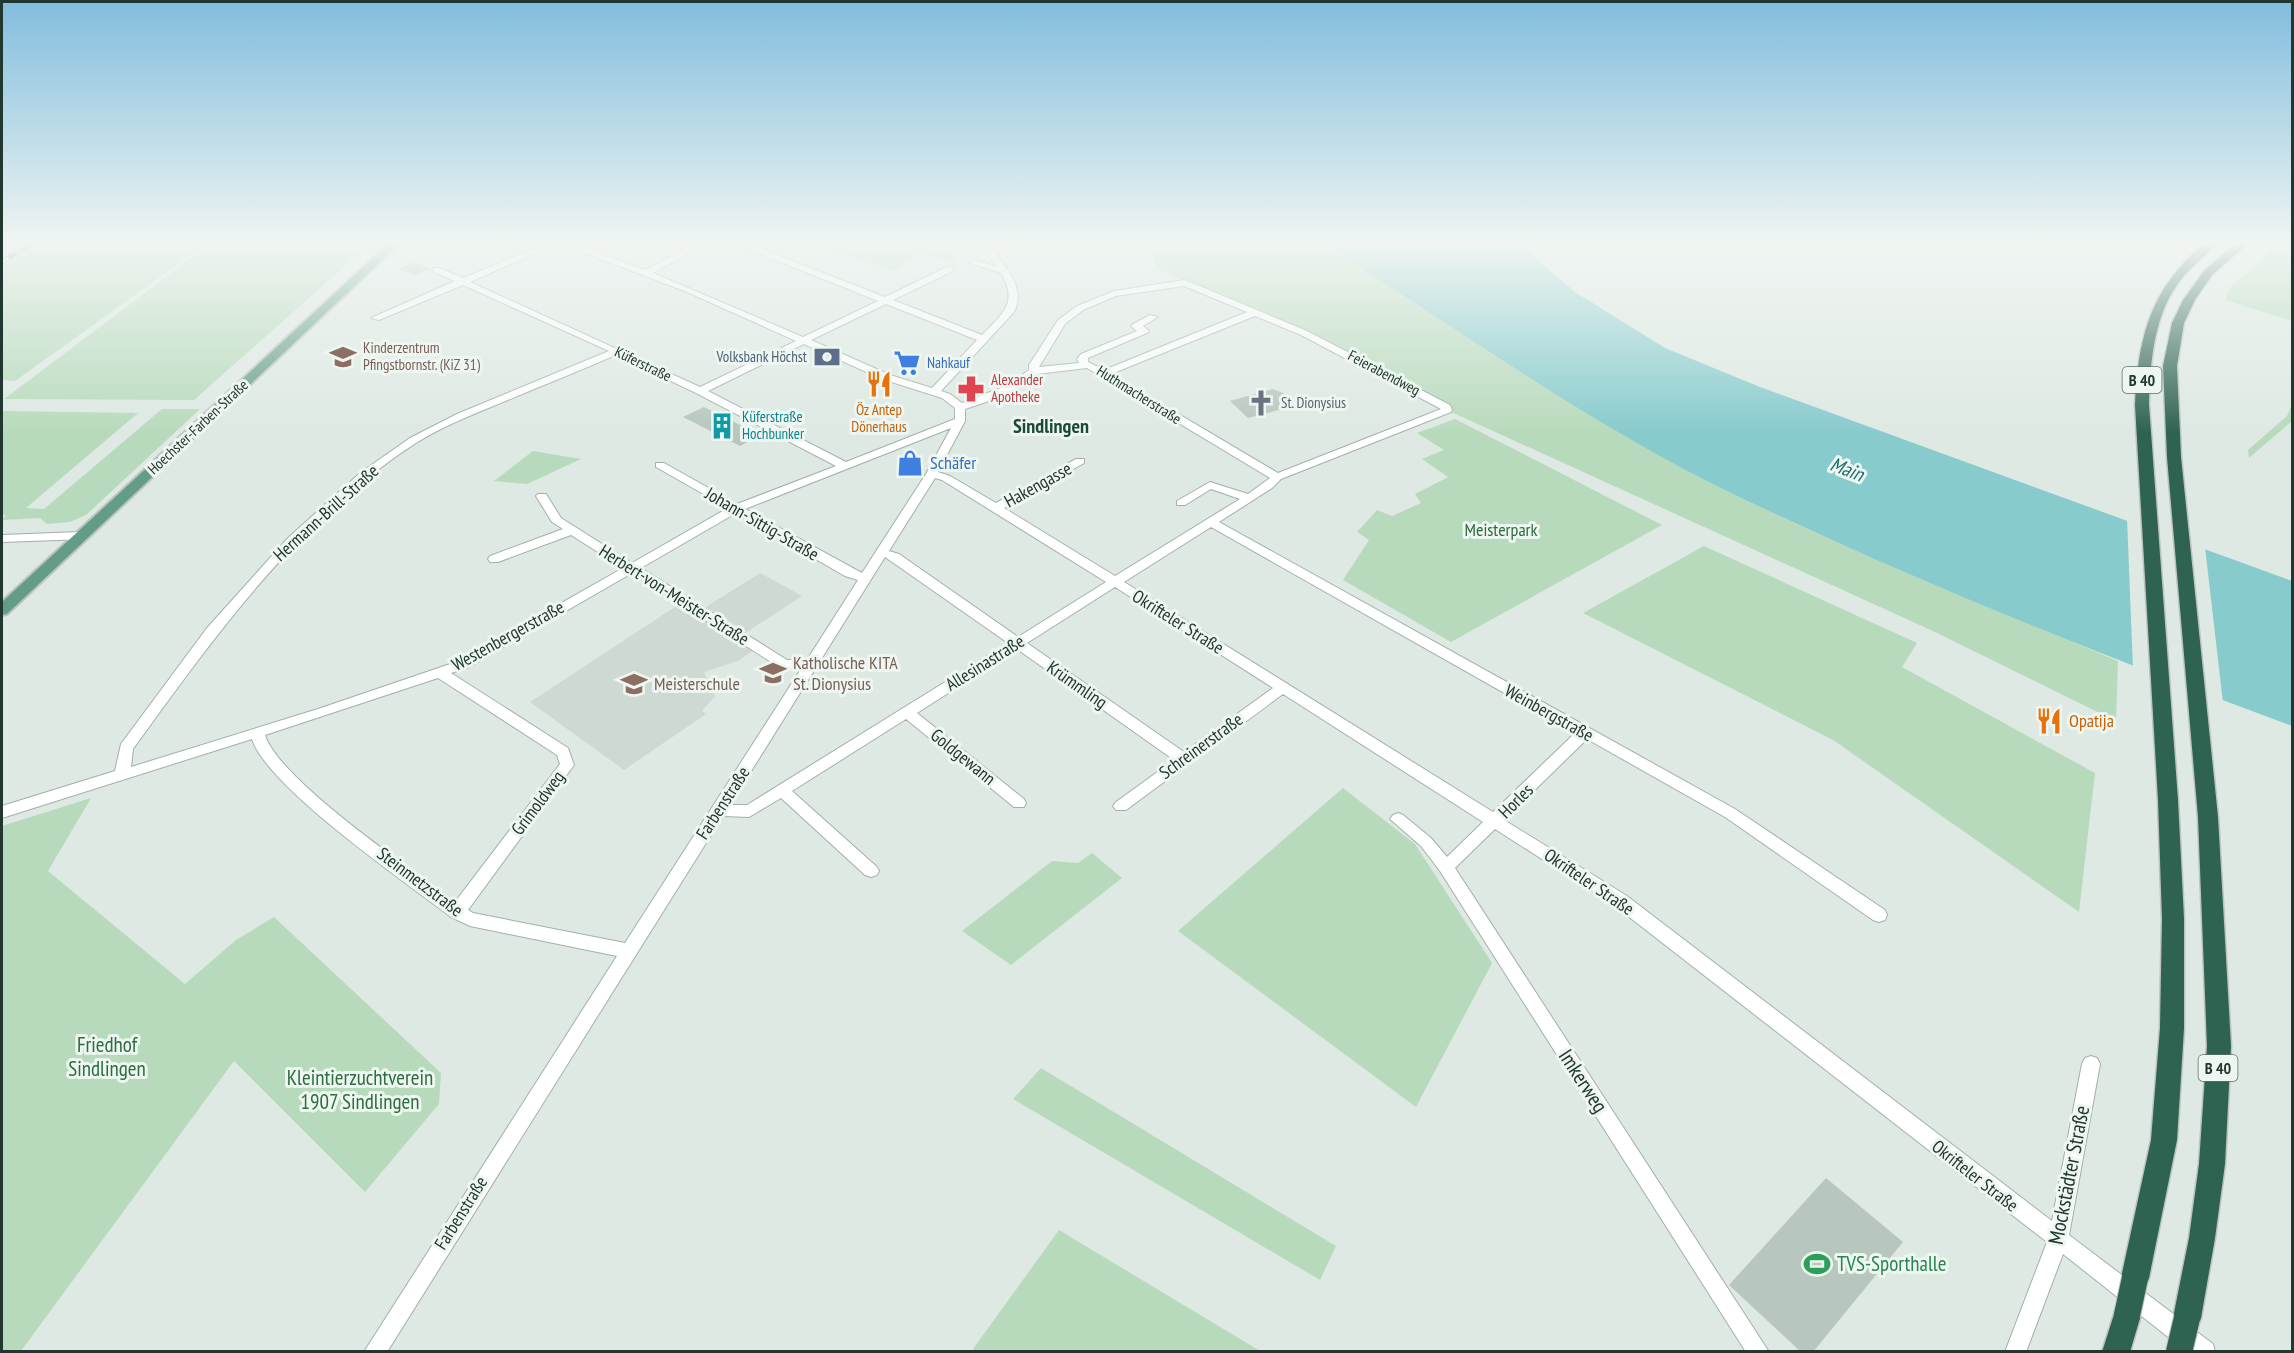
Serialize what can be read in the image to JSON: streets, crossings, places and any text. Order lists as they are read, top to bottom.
{
  "streets": {
    "highway": ["B 40"],
    "main road": ["Hoechster-Farben-Straße"],
    "street": [
      "Küferstraße",
      "Feierabendweg",
      "Huthmacherstraße",
      "Hakengasse",
      "Hermann-Brill-Straße",
      "Johann-Sittig-Straße",
      "Herbert-von-Meister-Straße",
      "Okrifteler Straße",
      "Westenbergerstraße",
      "Allesinastraße",
      "Krümmling",
      "Weinbergstraße",
      "Schreinerstraße",
      "Goldgewann",
      "Horles",
      "Grimoldweg",
      "Farbenstraße",
      "Steinmetzstraße",
      "Imkerweg",
      "Mockstädter Straße"
    ]
  },
  "crossings": [
    ["Küferstraße", "Hermann-Brill-Straße"],
    ["Küferstraße", "Westenbergerstraße"],
    ["Feierabendweg", "Huthmacherstraße"],
    ["Feierabendweg", "Allesinastraße"],
    ["Huthmacherstraße", "Allesinastraße"],
    ["Huthmacherstraße", "Farbenstraße"],
    ["Hakengasse", "Okrifteler Straße"],
    ["Hermann-Brill-Straße", "Westenbergerstraße"],
    ["Johann-Sittig-Straße", "Westenbergerstraße"],
    ["Johann-Sittig-Straße", "Farbenstraße"],
    ["Herbert-von-Meister-Straße", "Westenbergerstraße"],
    ["Herbert-von-Meister-Straße", "Farbenstraße"],
    ["Okrifteler Straße", "Allesinastraße"],
    ["Okrifteler Straße", "Schreinerstraße"],
    ["Okrifteler Straße", "Horles"],
    ["Okrifteler Straße", "Farbenstraße"],
    ["Okrifteler Straße", "Mockstädter Straße"],
    ["Westenbergerstraße", "Grimoldweg"],
    ["Westenbergerstraße", "Farbenstraße"],
    ["Westenbergerstraße", "Steinmetzstraße"],
    ["Allesinastraße", "Krümmling"],
    ["Allesinastraße", "Weinbergstraße"],
    ["Allesinastraße", "Goldgewann"],
    ["Allesinastraße", "Farbenstraße"],
    ["Krümmling", "Schreinerstraße"],
    ["Krümmling", "Farbenstraße"],
    ["Weinbergstraße", "Horles"],
    ["Horles", "Imkerweg"],
    ["Grimoldweg", "Steinmetzstraße"],
    ["Farbenstraße", "Steinmetzstraße"]
  ],
  "districts": ["Sindlingen"],
  "water": ["Main"],
  "parks": ["Meisterpark", "Friedhof Sindlingen", "Kleintierzuchtverein 1907 Sindlingen"],
  "places": {
    "school or university": ["Kinderzentrum Pfingstbornstr. (KiZ 31)", "Katholische KITA St. Dionysius", "Meisterschule"],
    "bank": ["Volksbank Höchst"],
    "supermarket": ["Nahkauf"],
    "restaurant": ["Öz Antep Dönerhaus", "Opatija"],
    "pharmacy": ["Alexander Apotheke"],
    "church": ["St. Dionysius"],
    "building": ["Küferstraße Hochbunker"],
    "shop": ["Schäfer"],
    "sports": ["TVS-Sporthalle"]
  }
}
